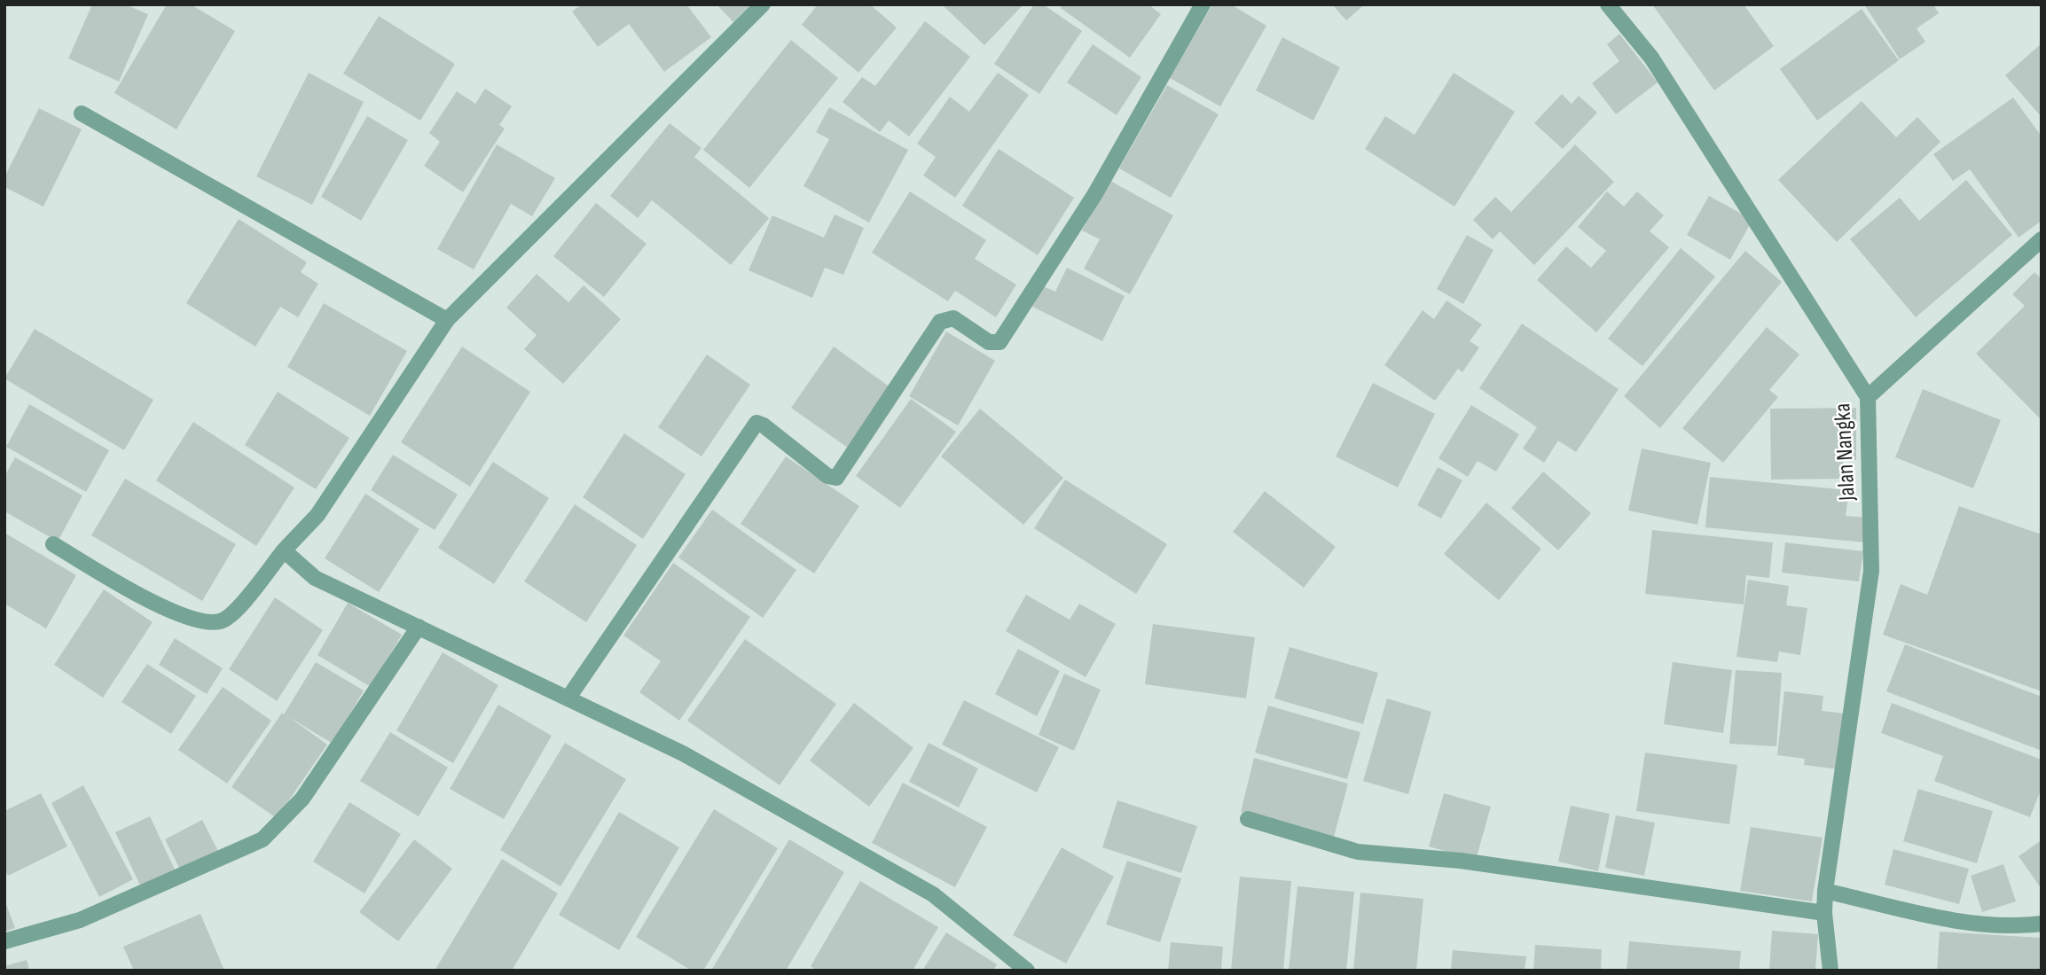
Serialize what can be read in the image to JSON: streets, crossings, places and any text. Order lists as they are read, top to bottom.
{
  "streets": {
    "street": ["Jalan Nangka"]
  }
}
